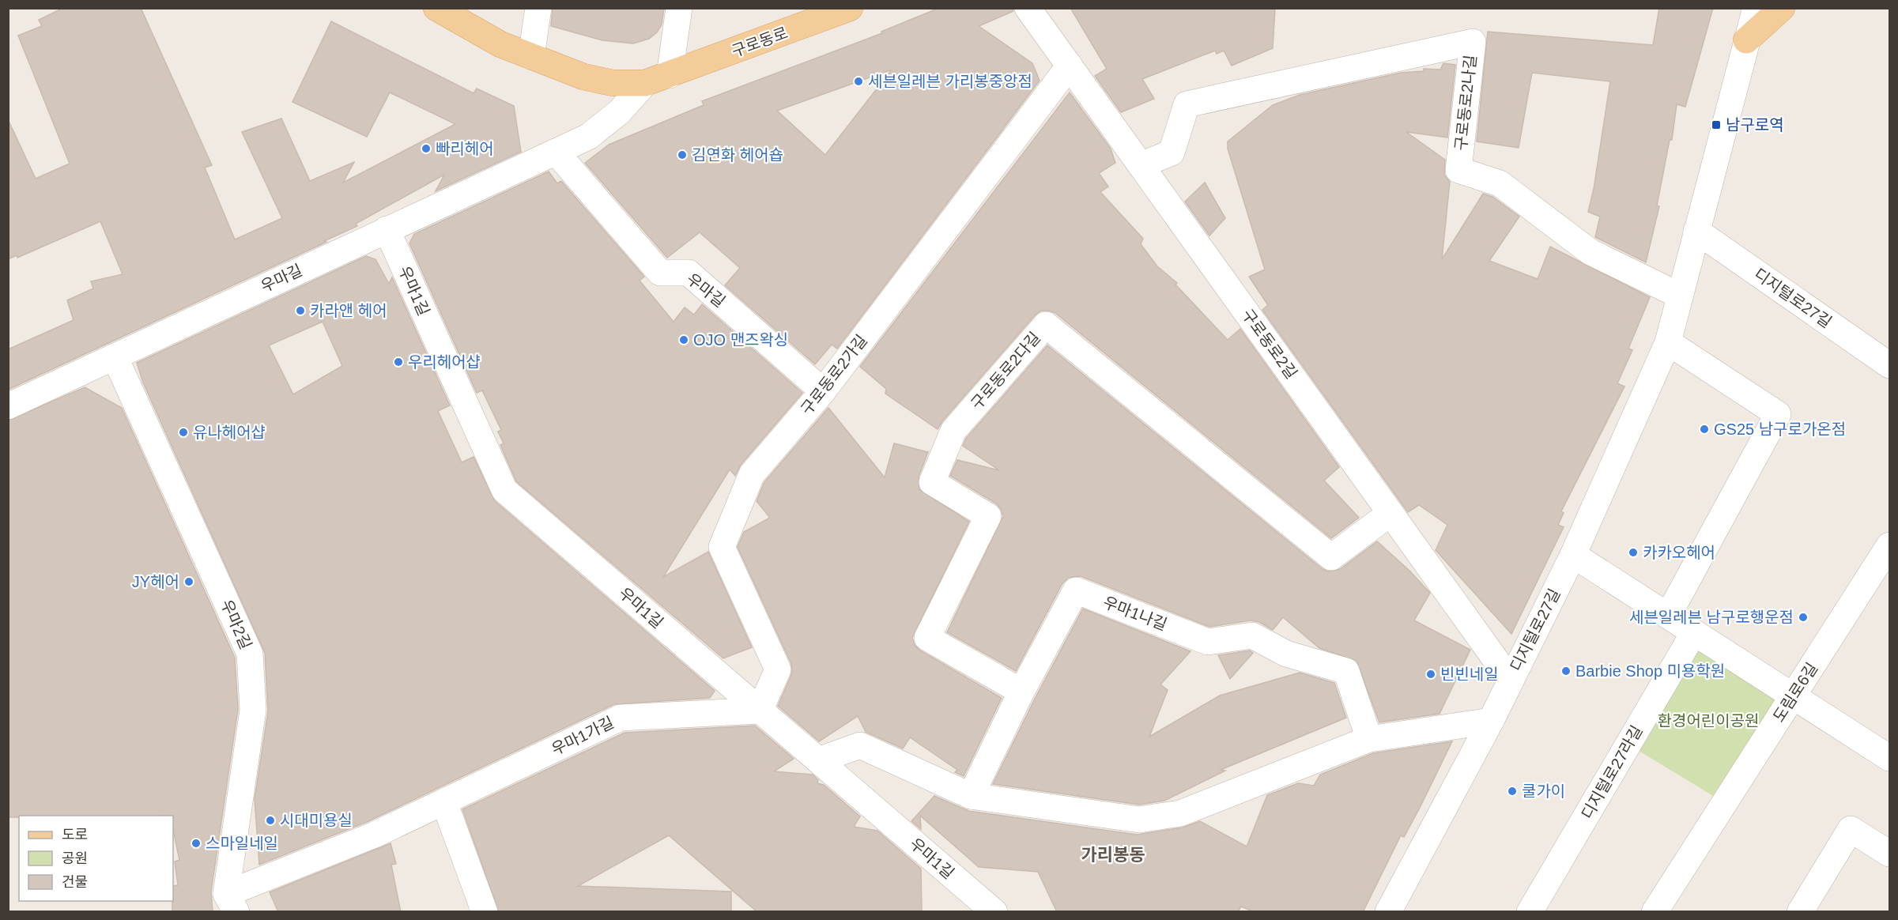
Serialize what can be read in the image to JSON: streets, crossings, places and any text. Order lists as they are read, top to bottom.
{
  "streets": {
    "main road": ["구로동로"],
    "street": [
      "구로동로2나길",
      "우마길",
      "우마1길",
      "디지털로27길",
      "구로동로2길",
      "구로동로2다길",
      "구로동로2가길",
      "우마1나길",
      "우마2길",
      "도림로6길",
      "우마1가길",
      "디지털로27라길"
    ]
  },
  "crossings": [
    ["구로동로", "우마길"],
    ["구로동로2나길", "디지털로27길"],
    ["구로동로2나길", "구로동로2길"],
    ["우마길", "우마1길"],
    ["우마길", "구로동로2가길"],
    ["우마길", "우마2길"],
    ["우마1길", "구로동로2가길"],
    ["우마1길", "우마1가길"],
    ["디지털로27길", "구로동로2길"],
    ["구로동로2길", "구로동로2다길"],
    ["구로동로2길", "구로동로2가길"],
    ["구로동로2다길", "우마1나길"],
    ["구로동로2가길", "우마1가길"],
    ["우마2길", "우마1가길"]
  ],
  "districts": ["가리봉동"],
  "parks": ["환경어린이공원"],
  "places": {
    "other": [
      "세븐일레븐 가리봉중앙점",
      "빠리헤어",
      "김연화 헤어숍",
      "카라앤 헤어",
      "OJO 맨즈왁싱",
      "우리헤어샵",
      "GS25 남구로가온점",
      "유나헤어샵",
      "카카오헤어",
      "JY헤어",
      "세븐일레븐 남구로행운점",
      "Barbie Shop 미용학원",
      "빈빈네일",
      "쿨가이",
      "시대미용실",
      "스마일네일"
    ],
    "transit": ["남구로역"]
  },
  "legend": ["도로", "공원", "건물"]
}
